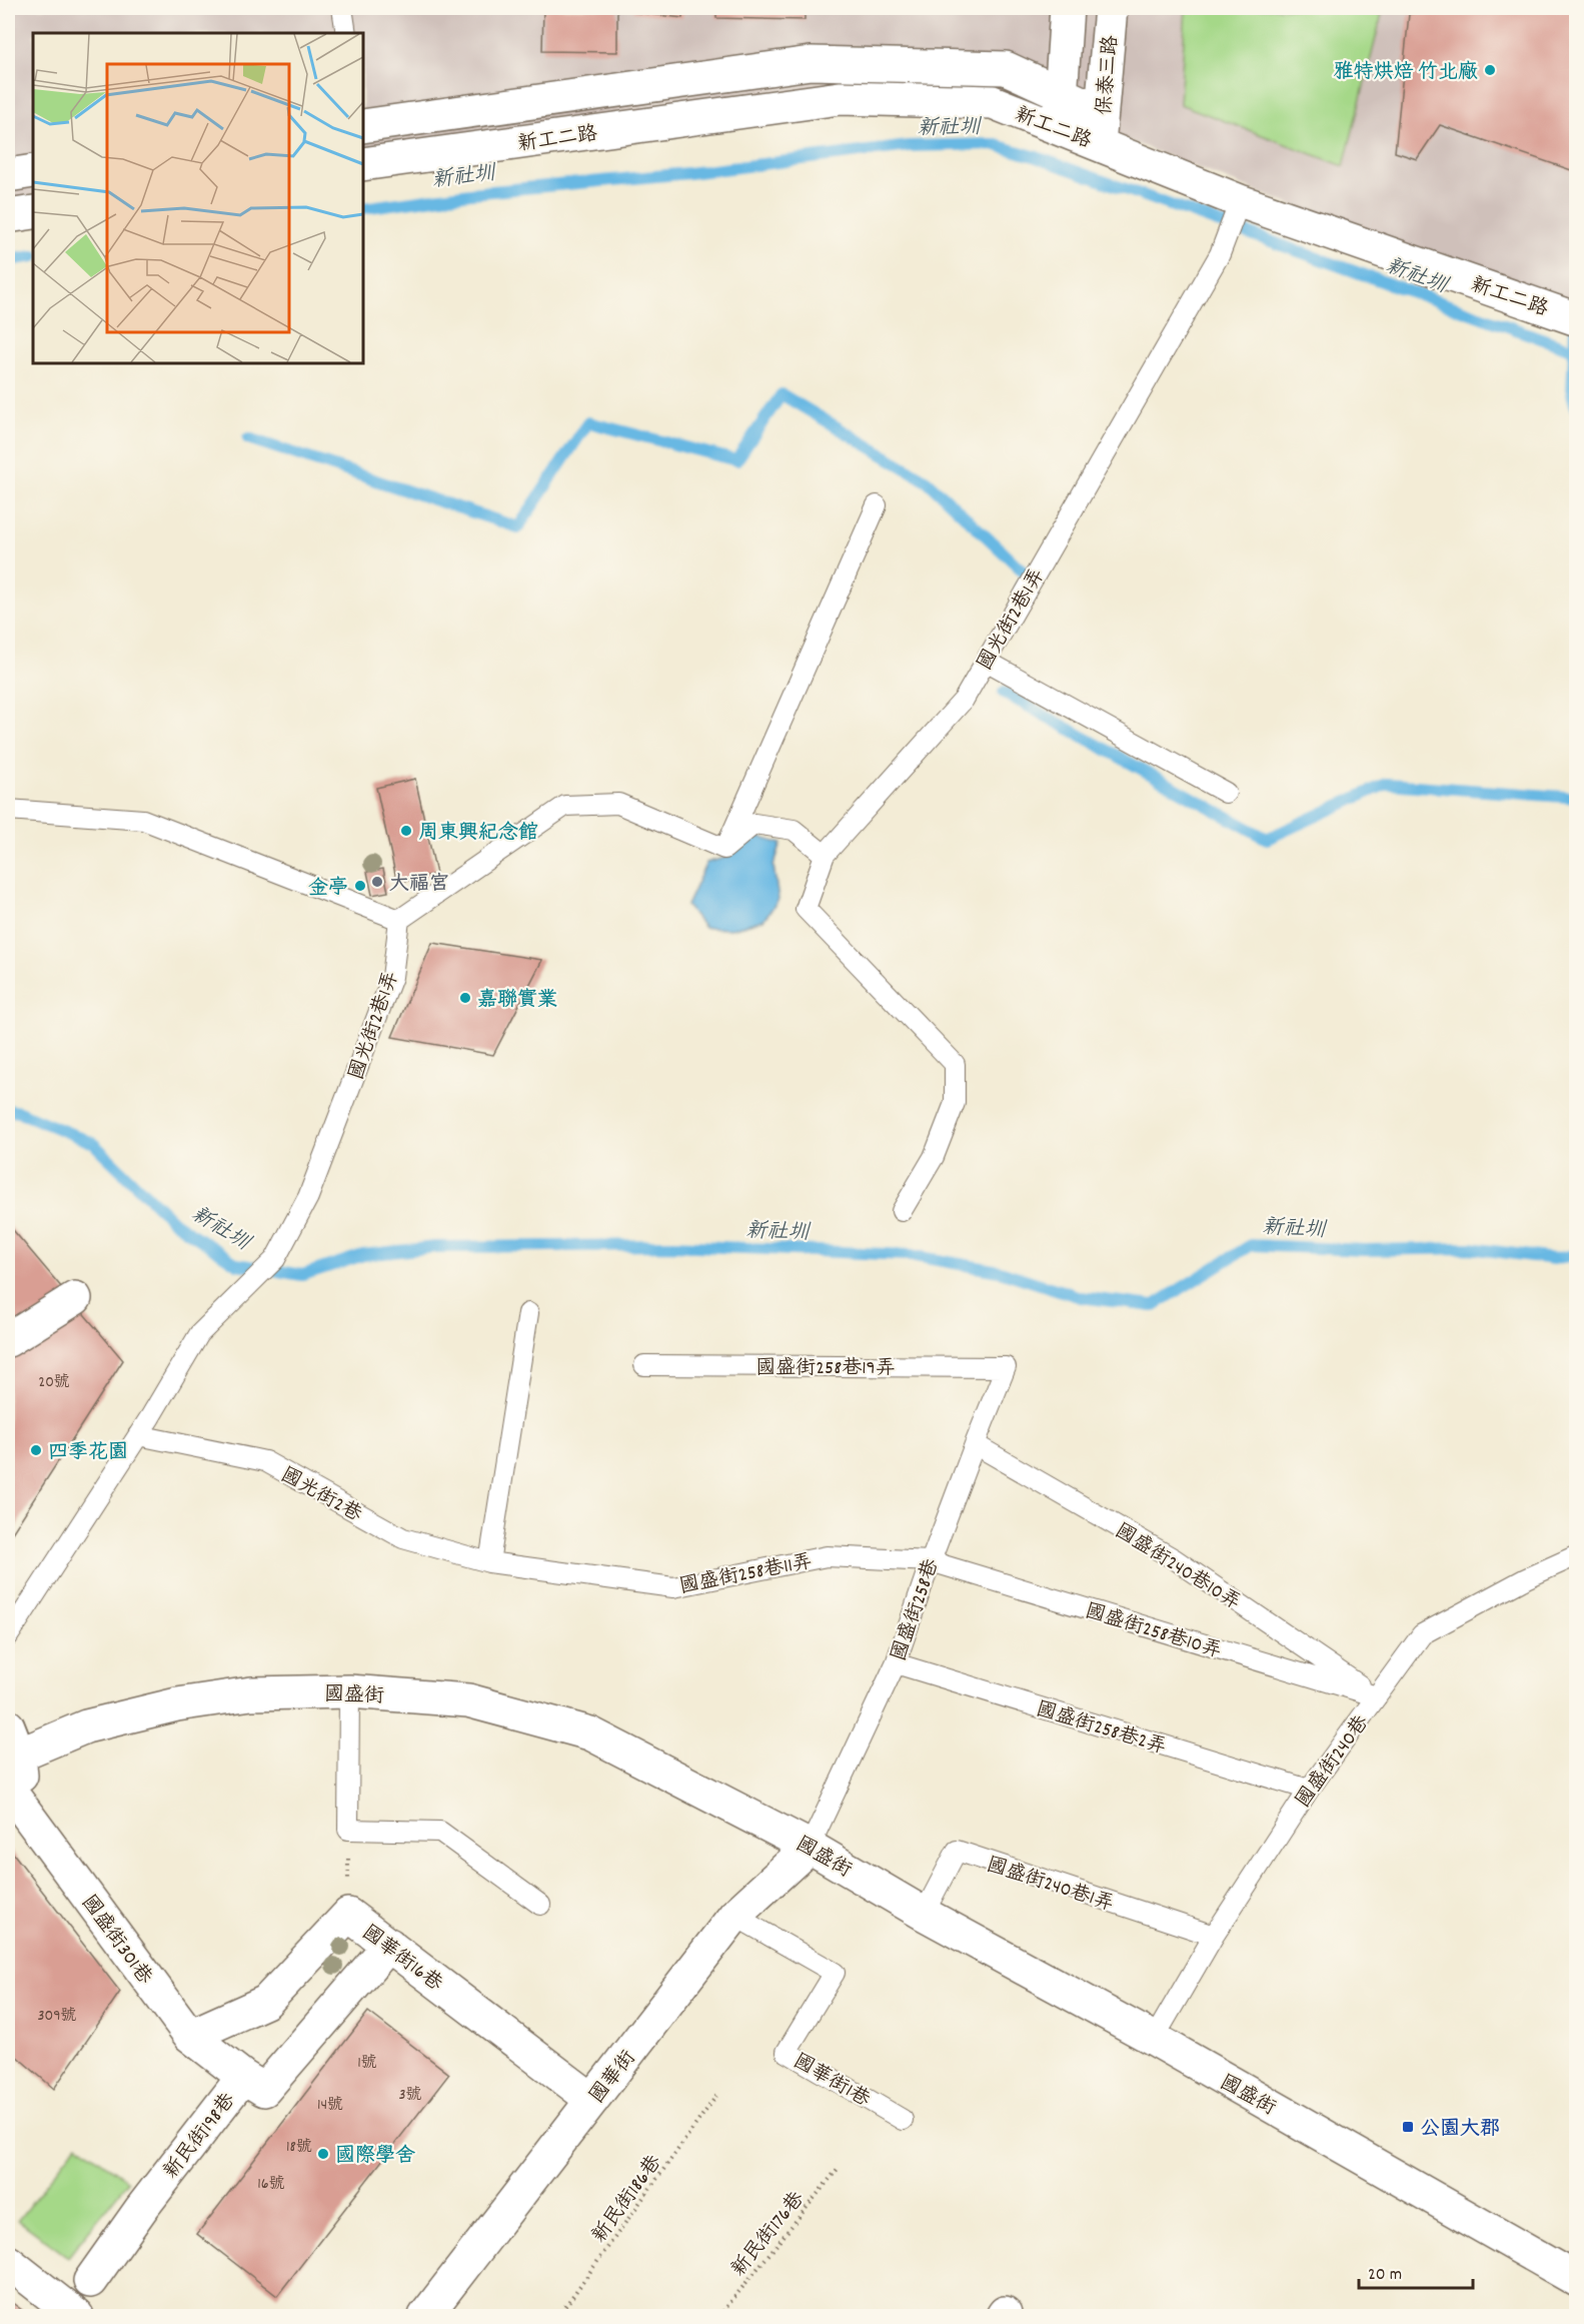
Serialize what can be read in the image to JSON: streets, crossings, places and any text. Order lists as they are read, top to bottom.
{
  "streets": {
    "street": [
      "保泰三路",
      "新工二路",
      "國盛街",
      "國盛街301巷",
      "國華街16巷",
      "國華街",
      "新民街198巷"
    ],
    "lane": [
      "國光街2巷1弄",
      "國盛街258巷19弄",
      "國光街2巷",
      "國盛街240巷10弄",
      "國盛街258巷11弄",
      "國盛街258巷",
      "國盛街258巷10弄",
      "國盛街258巷2弄",
      "國盛街240巷",
      "國盛街240巷1弄",
      "國華街1巷"
    ],
    "path": ["新民街186巷", "新民街176巷"]
  },
  "crossings": [
    ["保泰三路", "新工二路"],
    ["新工二路", "國光街2巷1弄"],
    ["國光街2巷1弄", "國光街2巷"],
    ["國盛街258巷19弄", "國盛街258巷"],
    ["國光街2巷", "國盛街258巷11弄"],
    ["國盛街240巷10弄", "國盛街258巷"],
    ["國盛街240巷10弄", "國盛街258巷10弄"],
    ["國盛街240巷10弄", "國盛街240巷"],
    ["國盛街258巷11弄", "國盛街258巷"],
    ["國盛街258巷11弄", "國盛街258巷10弄"],
    ["國盛街258巷", "國盛街258巷10弄"],
    ["國盛街258巷", "國盛街"],
    ["國盛街258巷", "國盛街258巷2弄"],
    ["國盛街258巷", "國華街"],
    ["國盛街258巷10弄", "國盛街240巷"],
    ["國盛街", "國盛街240巷"],
    ["國盛街", "國盛街240巷1弄"],
    ["國盛街", "國華街"],
    ["國盛街258巷2弄", "國盛街240巷"],
    ["國盛街240巷", "國盛街240巷1弄"],
    ["國盛街301巷", "國華街16巷"],
    ["國盛街301巷", "新民街198巷"],
    ["國華街16巷", "國華街"],
    ["國華街16巷", "新民街198巷"],
    ["國華街", "國華街1巷"]
  ],
  "water": ["新社圳"],
  "places": {
    "other": [
      "雅特烘焙 竹北廠",
      "周東興紀念館",
      "大福宮",
      "金亭",
      "嘉聯實業",
      "四季花園",
      "國際學舍"
    ],
    "transit": ["公園大郡"]
  },
  "house_numbers": [
    "20號",
    "309號",
    "1號",
    "3號",
    "14號",
    "18號",
    "16號"
  ],
  "scale_bar": "20 m"
}
